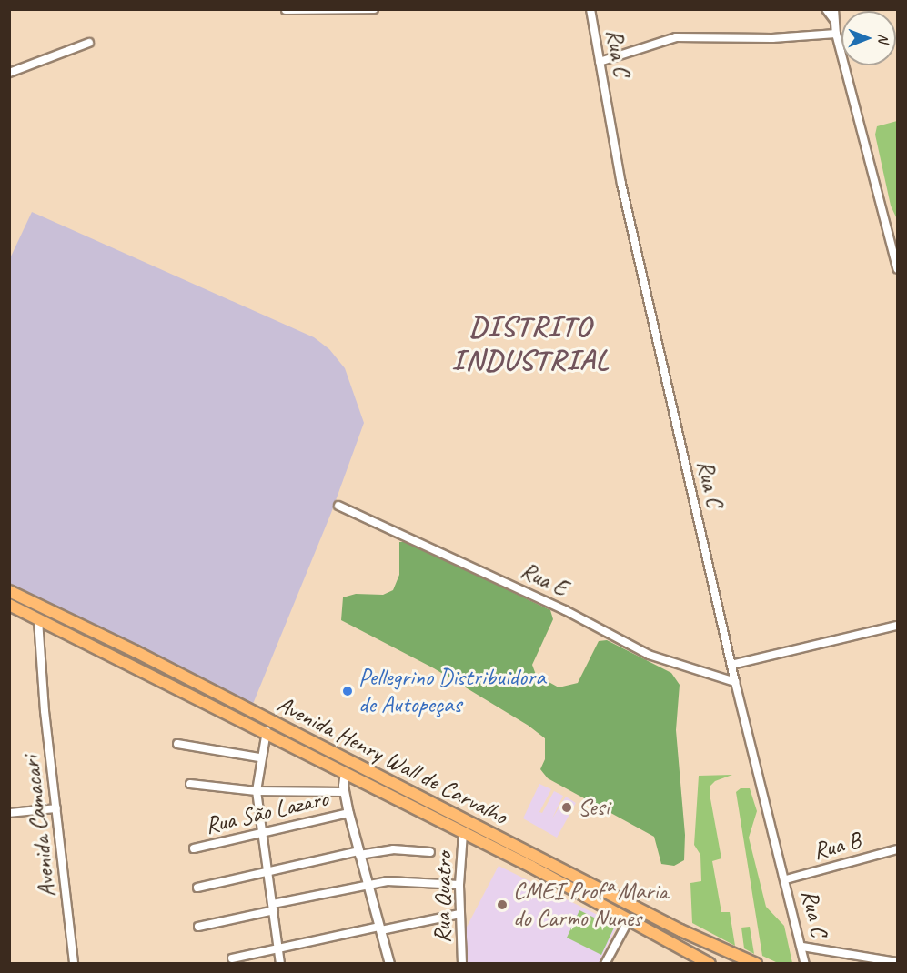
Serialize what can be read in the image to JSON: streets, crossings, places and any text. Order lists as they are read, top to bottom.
{
  "streets": {
    "main road": ["Avenida Henry Wall de Carvalho"],
    "street": [
      "Rua C",
      "Rua E",
      "Rua São Lazaro",
      "Avenida Camacari",
      "Rua B",
      "Rua Quatro"
    ]
  },
  "crossings": [
    ["Rua C", "Rua E"],
    ["Rua C", "Rua B"],
    ["Avenida Henry Wall de Carvalho", "Avenida Camacari"],
    ["Avenida Henry Wall de Carvalho", "Rua Quatro"]
  ],
  "districts": ["DISTRITO INDUSTRIAL"],
  "places": ["Pellegrino Distribuidora de Autopeças", "Sesi", "CMEI Profª Maria do Carmo Nunes"],
  "north": "right"
}
